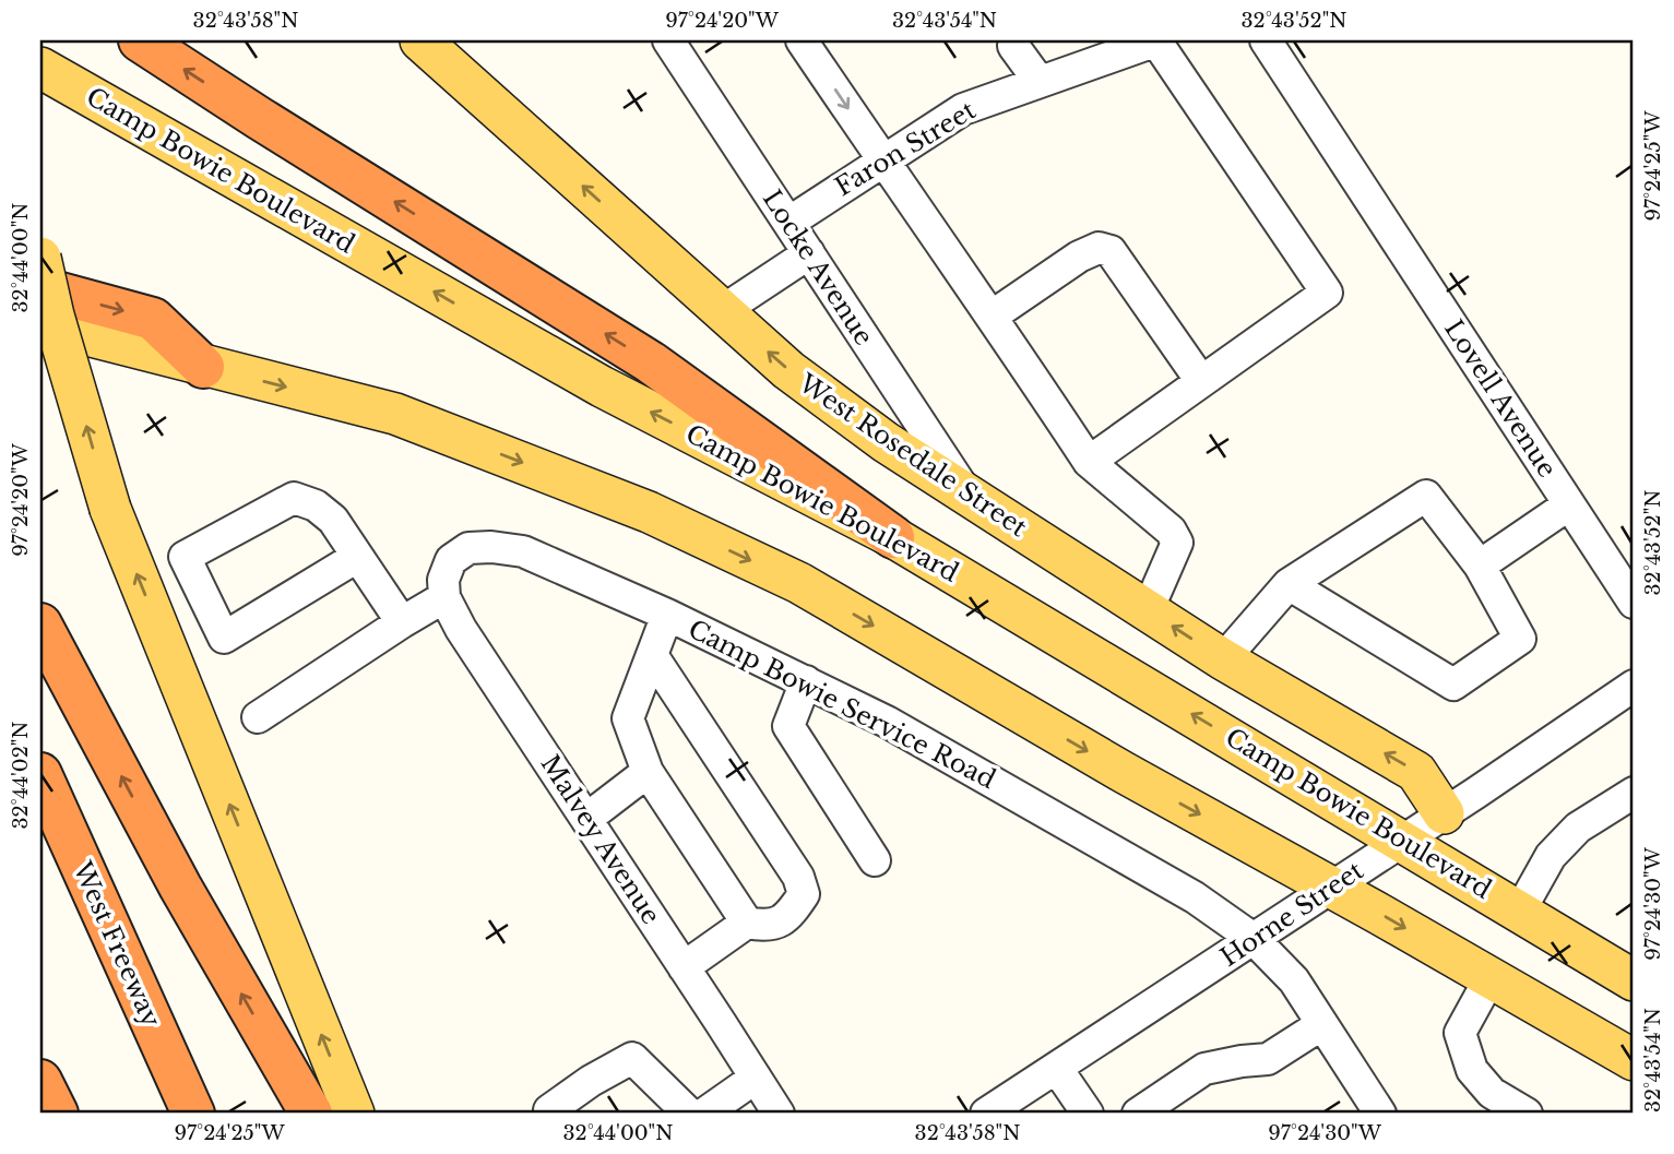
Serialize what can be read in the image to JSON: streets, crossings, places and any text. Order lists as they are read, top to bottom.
{
  "streets": {
    "highway": ["West Freeway"],
    "main road": ["Camp Bowie Boulevard", "West Rosedale Street"],
    "street": [
      "Faron Street",
      "Locke Avenue",
      "Lovell Avenue",
      "Camp Bowie Service Road",
      "Malvey Avenue",
      "Horne Street"
    ]
  },
  "crossings": [
    ["Faron Street", "Locke Avenue"],
    ["Camp Bowie Boulevard", "Horne Street"],
    ["Locke Avenue", "West Rosedale Street"],
    ["West Rosedale Street", "Horne Street"],
    ["Camp Bowie Service Road", "Malvey Avenue"],
    ["Camp Bowie Service Road", "Horne Street"]
  ],
  "coordinates": [
    "32°43'58\"N",
    "97°24'20\"W",
    "32°43'54\"N",
    "32°43'52\"N",
    "97°24'25\"W",
    "32°44'00\"N",
    "32°44'02\"N",
    "97°24'30\"W"
  ]
}
